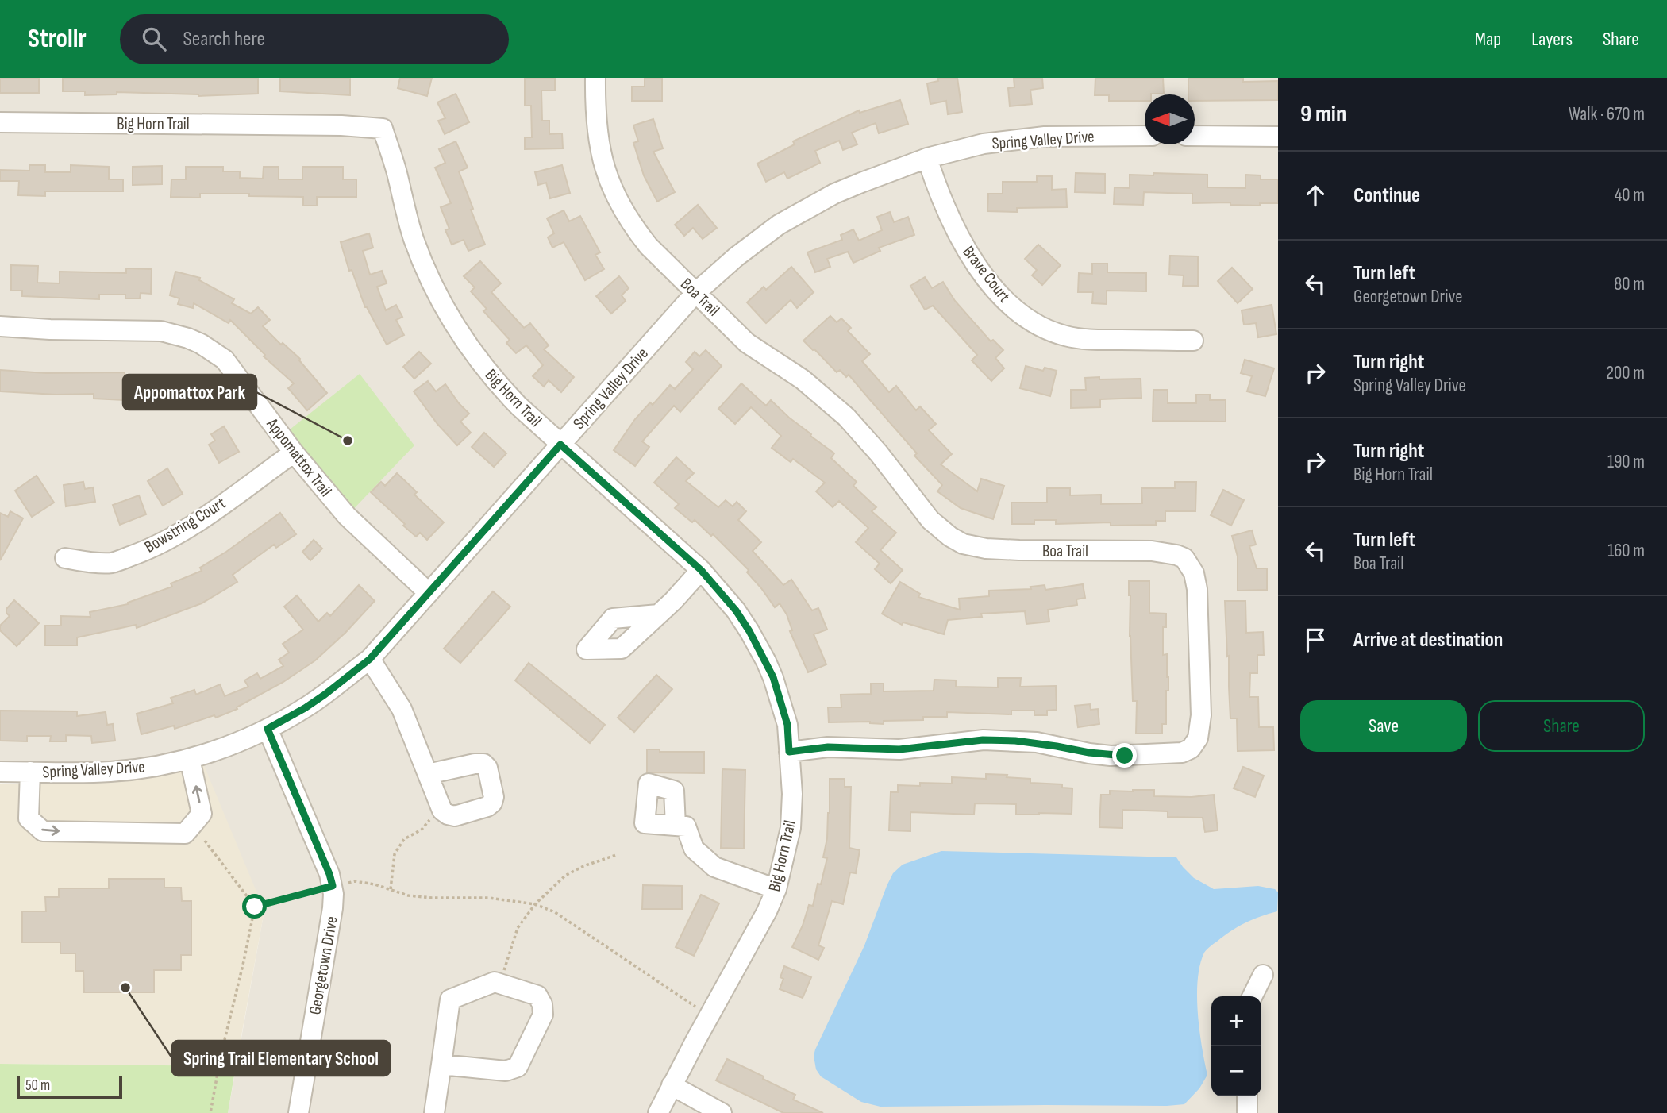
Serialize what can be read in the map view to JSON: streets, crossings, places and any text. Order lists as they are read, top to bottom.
{
  "streets": {
    "street": [
      "Big Horn Trail",
      "Spring Valley Drive",
      "Brave Court",
      "Boa Trail",
      "Appomattox Trail",
      "Bowstring Court",
      "Georgetown Drive"
    ]
  },
  "crossings": [
    ["Big Horn Trail", "Spring Valley Drive"],
    ["Big Horn Trail", "Boa Trail"],
    ["Spring Valley Drive", "Brave Court"],
    ["Spring Valley Drive", "Boa Trail"],
    ["Spring Valley Drive", "Appomattox Trail"],
    ["Spring Valley Drive", "Georgetown Drive"],
    ["Appomattox Trail", "Bowstring Court"]
  ],
  "places": ["Appomattox Park", "Spring Trail Elementary School"],
  "scale_bar": "50 m",
  "north": "left",
  "page": {
    "header": "Strollr",
    "search": "Search here",
    "nav": ["Map", "Layers", "Share"],
    "heading": ["9 min", "Walk · 670 m"],
    "list": [
      ["Continue", "40 m"],
      ["Turn left", "Georgetown Drive", "80 m"],
      ["Turn right", "Spring Valley Drive", "200 m"],
      ["Turn right", "Big Horn Trail", "190 m"],
      ["Turn left", "Boa Trail", "160 m"],
      "Arrive at destination"
    ],
    "buttons": ["Save", "Share"],
    "map_buttons": ["+", "−"],
    "scale": "50 m"
  }
}
